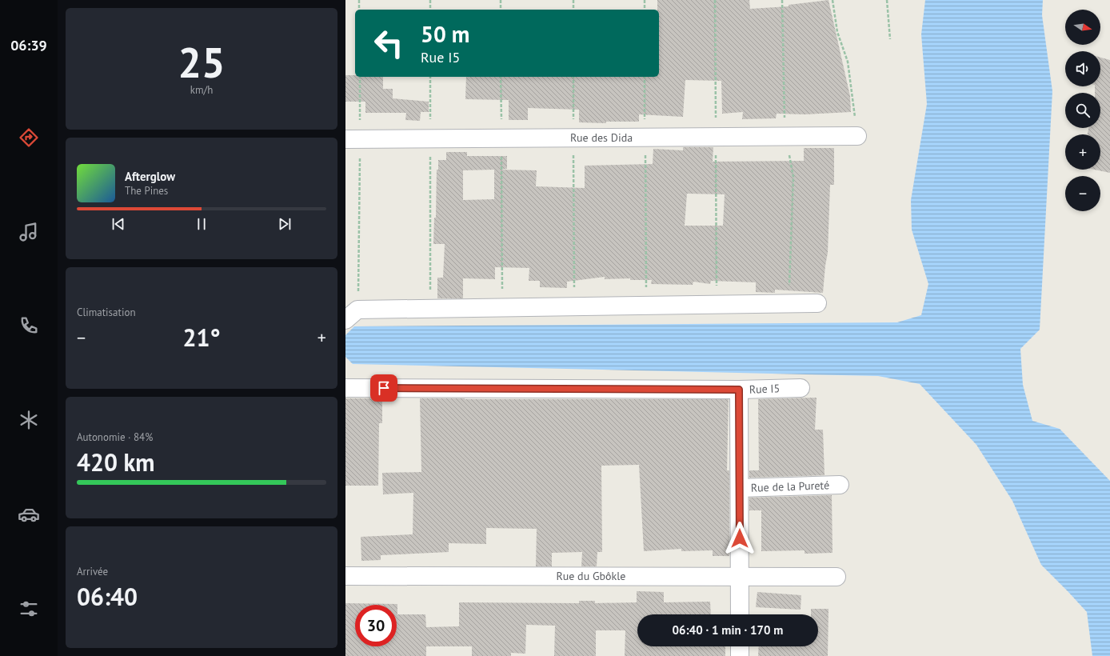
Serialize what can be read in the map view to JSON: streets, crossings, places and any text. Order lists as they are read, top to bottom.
{
  "streets": {
    "street": [
      "Rue des Dida",
      "Rue I5",
      "Rue de la Pureté",
      "Rue du Gbôkle"
    ]
  },
  "north": "right",
  "page": {
    "tabs": "06:39",
    "tile": [
      ["25", "km/h"],
      "Climatisation",
      ["Autonomie · 84%", "420 km"],
      ["Arrivée", "06:40"]
    ],
    "map_buttons": ["+", "−"],
    "turn": ["50 m", "Rue I5"],
    "song": ["Afterglow", "The Pines"],
    "heat": ["−", "21°", "+"],
    "limit": "30",
    "trip": "06:40 · 1 min · 170 m"
  }
}
